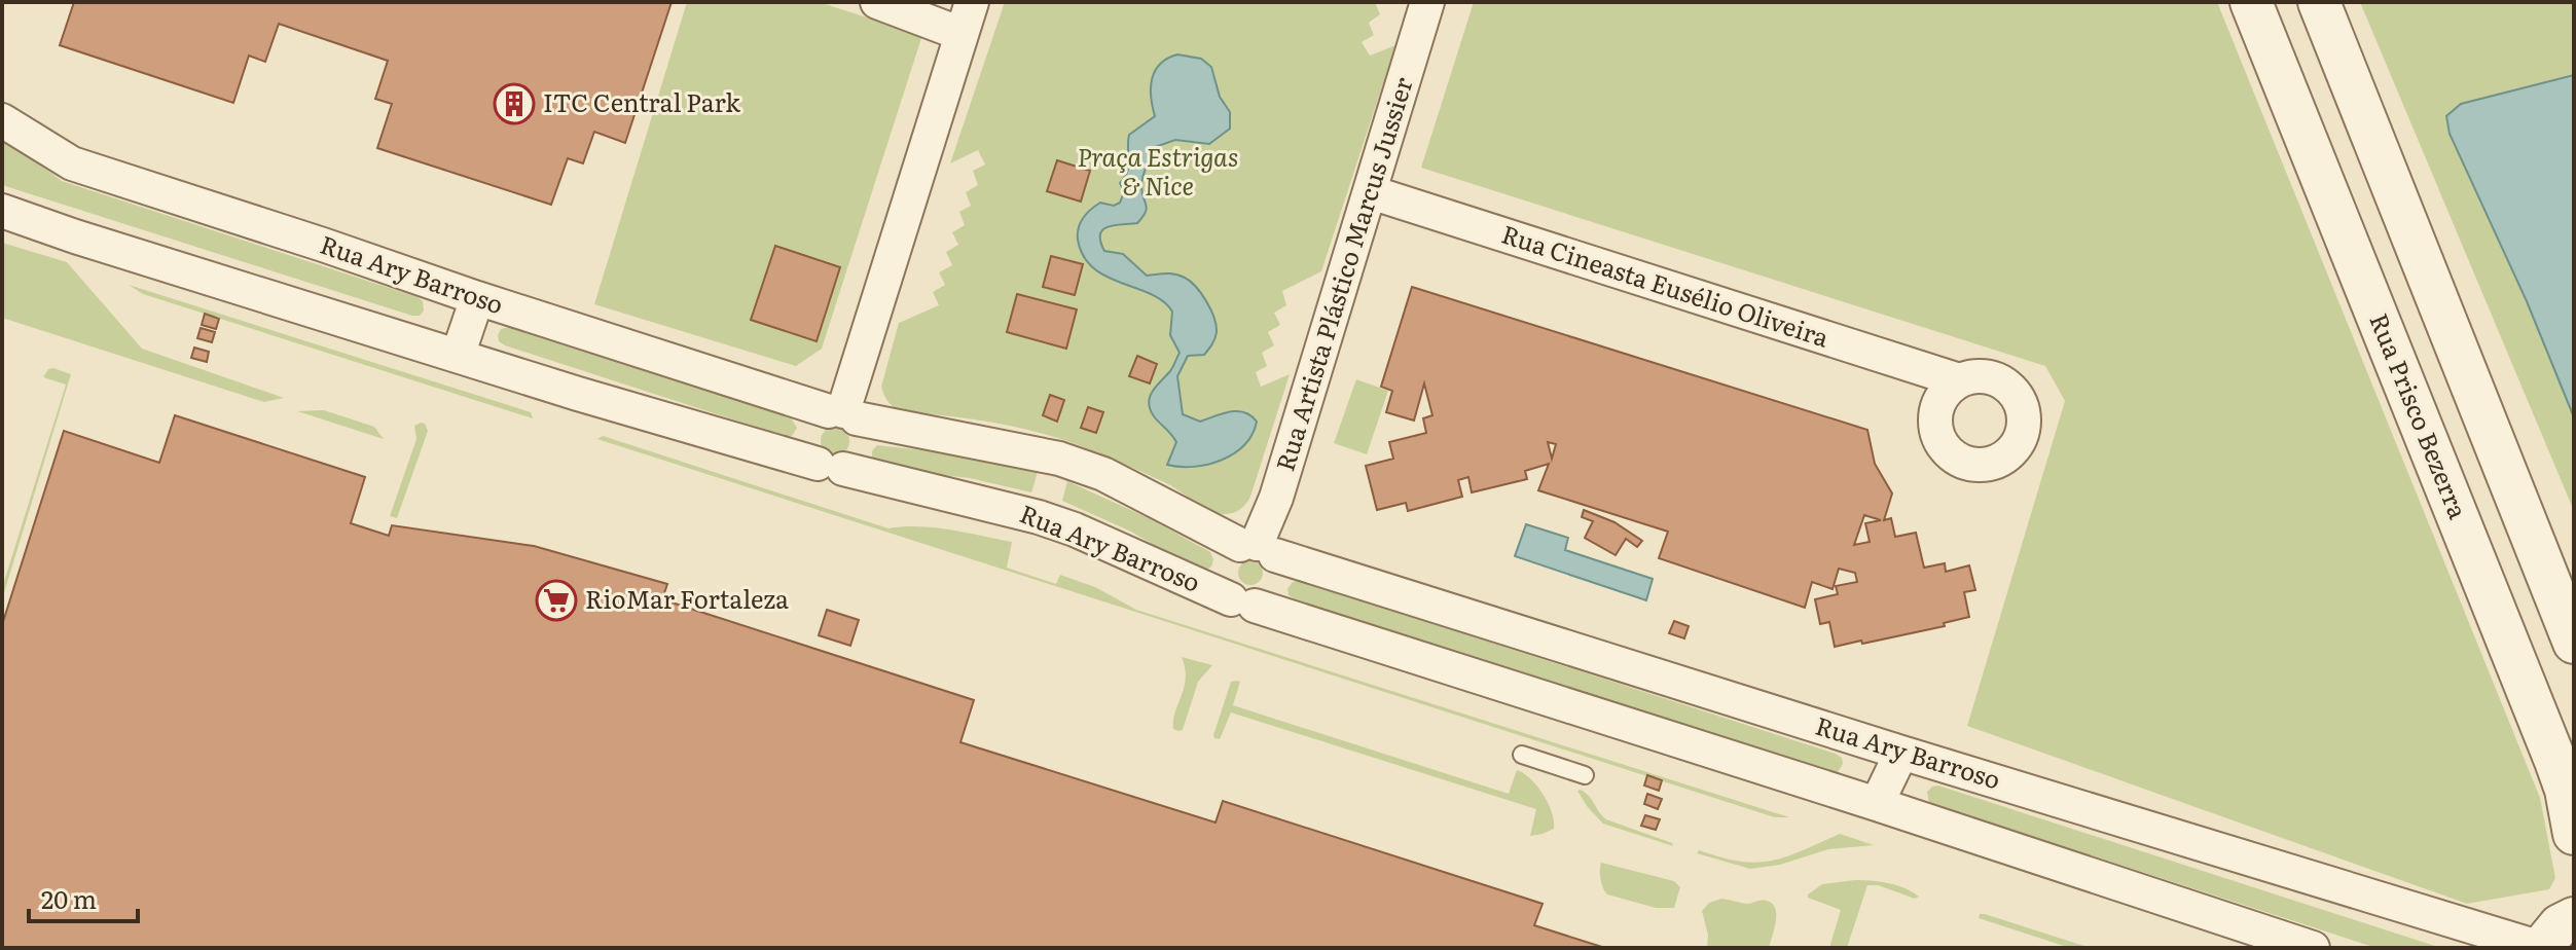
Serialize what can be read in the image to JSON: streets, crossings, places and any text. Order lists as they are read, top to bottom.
{
  "streets": {
    "street": [
      "Rua Artista Plástico Marcus Jussier",
      "Rua Ary Barroso",
      "Rua Cineasta Eusélio Oliveira",
      "Rua Prisco Bezerra"
    ]
  },
  "crossings": [
    ["Rua Artista Plástico Marcus Jussier", "Rua Ary Barroso"],
    ["Rua Artista Plástico Marcus Jussier", "Rua Cineasta Eusélio Oliveira"]
  ],
  "parks": ["Praça Estrigas & Nice"],
  "places": {
    "building": ["ITC Central Park"],
    "supermarket": ["RioMar Fortaleza"]
  },
  "scale_bar": "20 m"
}
